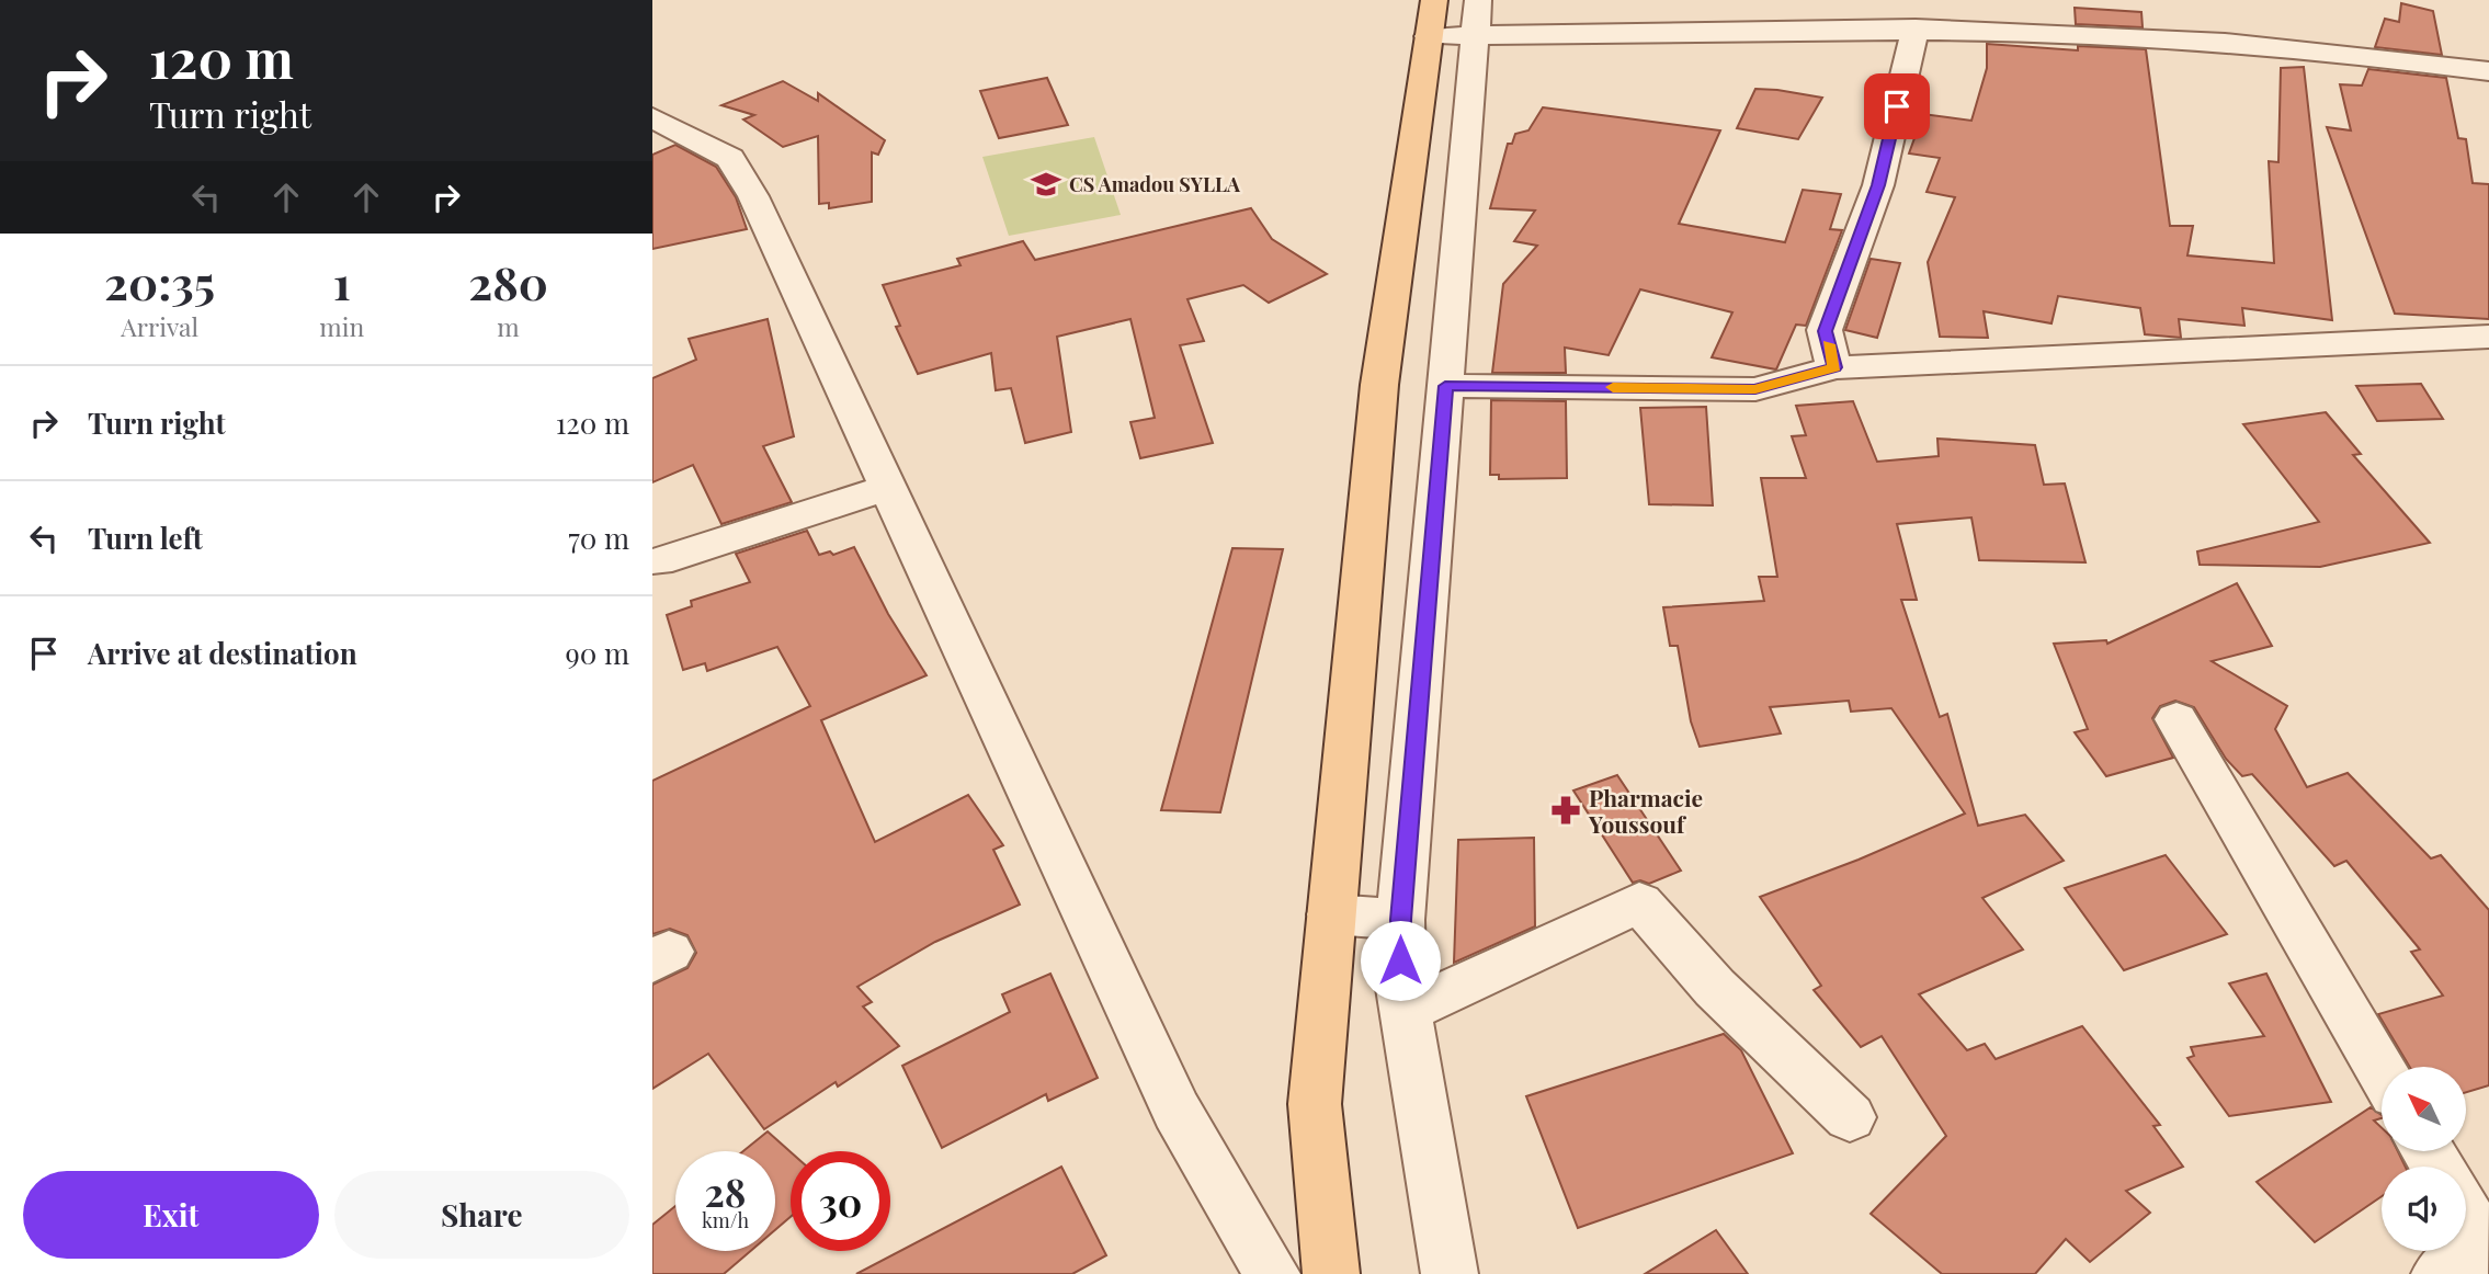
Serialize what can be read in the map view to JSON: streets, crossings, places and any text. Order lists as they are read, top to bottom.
{
  "places": {
    "school or university": ["CS Amadou SYLLA"],
    "pharmacy": ["Pharmacie Youssouf"]
  },
  "north": "top left",
  "page": {
    "turn": ["120 m", "Turn right"],
    "eta": [
      "20:35",
      "Arrival",
      "1",
      "min",
      "280",
      "m"
    ],
    "list": [
      {
        "name": "Turn right",
        "value": "120 m"
      },
      {
        "name": "Turn left",
        "value": "70 m"
      },
      {
        "name": "Arrive at destination",
        "value": "90 m"
      }
    ],
    "speed": "28 km/h",
    "limit": "30",
    "buttons": ["Exit", "Share"]
  }
}
